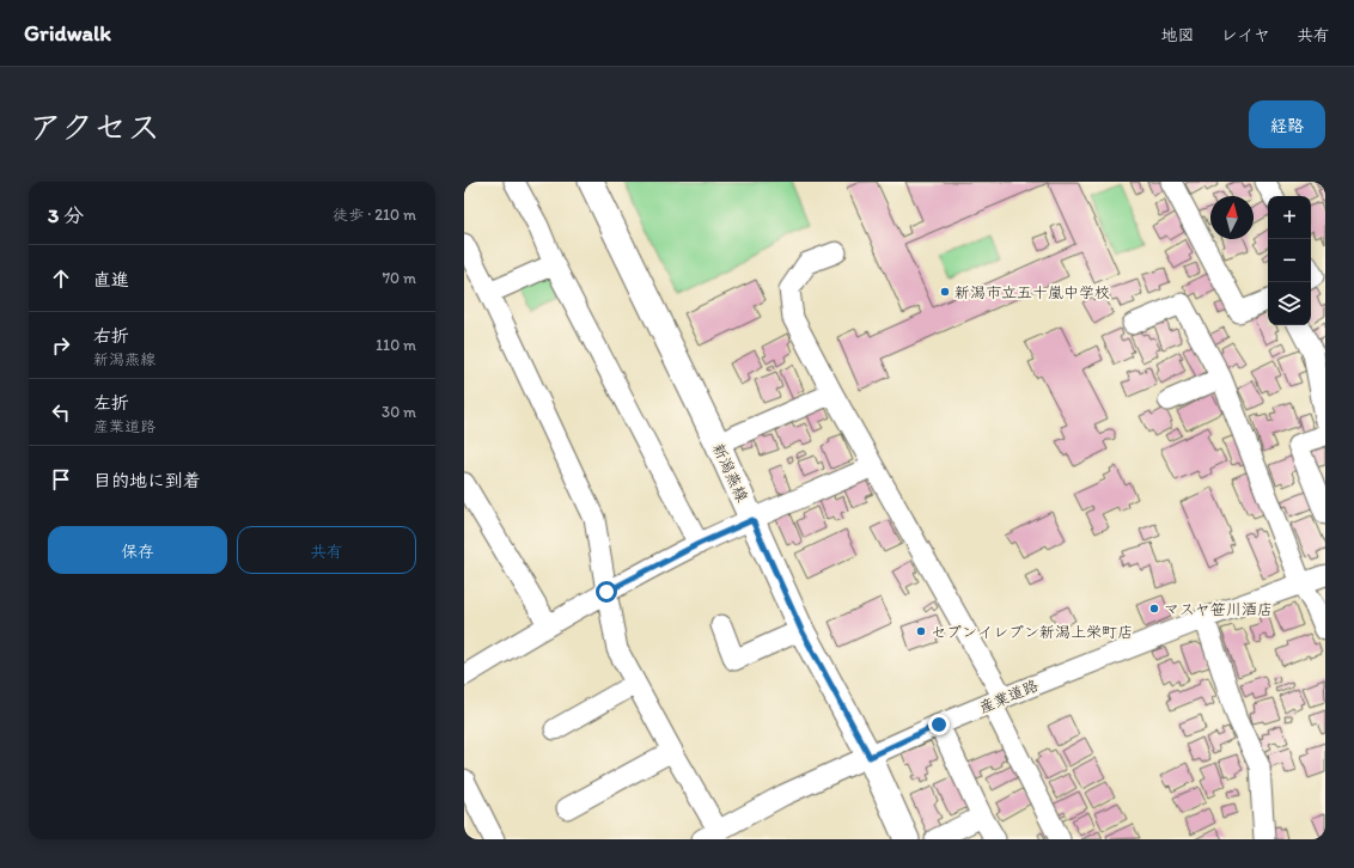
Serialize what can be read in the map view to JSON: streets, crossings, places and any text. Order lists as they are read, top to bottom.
{
  "streets": {
    "main road": ["新潟燕線"],
    "street": ["産業道路"]
  },
  "crossings": [
    ["新潟燕線", "産業道路"]
  ],
  "places": ["新潟市立五十嵐中学校", "マスヤ笹川酒店", "セブンイレブン新潟上栄町店"],
  "north": "top",
  "page": {
    "header": "Gridwalk",
    "nav": ["地図", "レイヤ", "共有"],
    "title": "アクセス",
    "buttons": [
      "経路",
      ["保存", "共有"]
    ],
    "heading": ["3 分", "徒歩 · 210 m"],
    "map_buttons": ["+", "−"],
    "list": [
      ["直進", "70 m"],
      ["右折", "新潟燕線", "110 m"],
      ["左折", "産業道路", "30 m"],
      "目的地に到着"
    ]
  }
}
